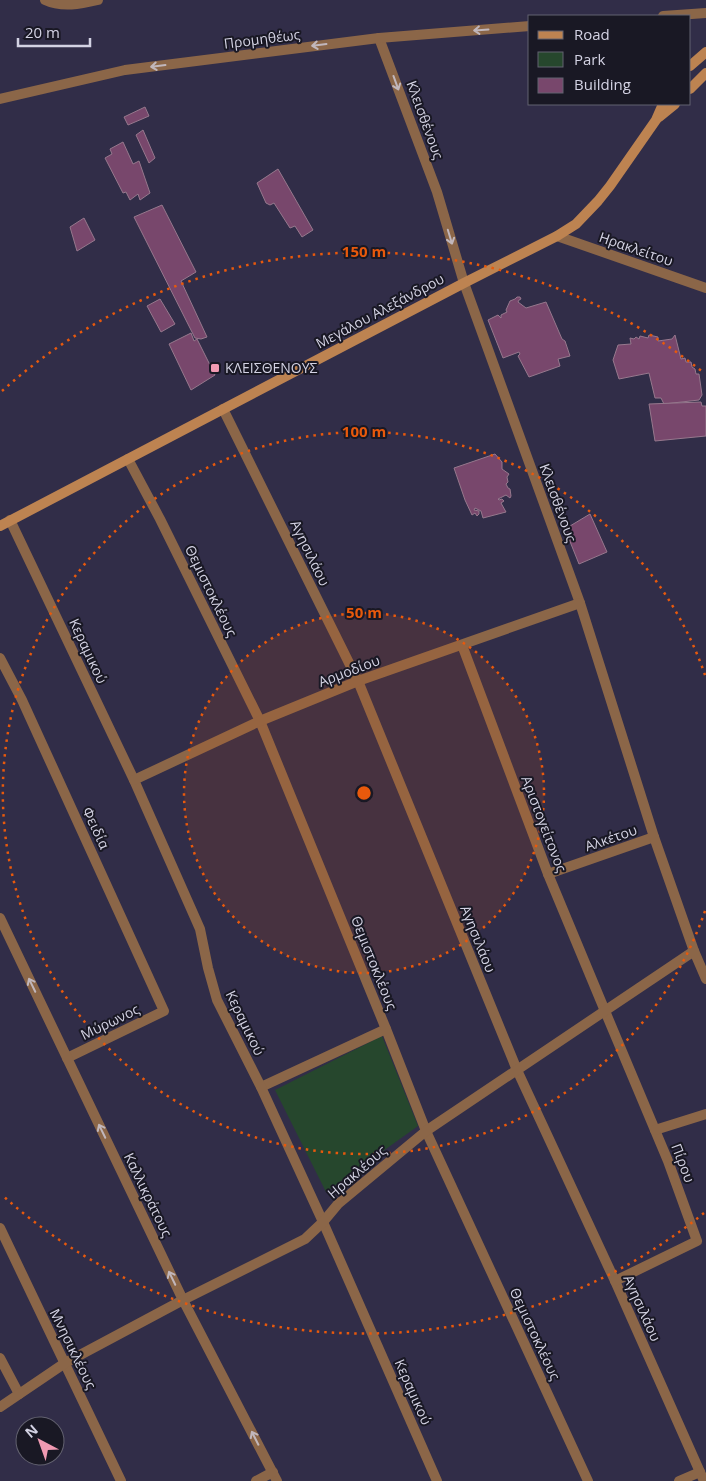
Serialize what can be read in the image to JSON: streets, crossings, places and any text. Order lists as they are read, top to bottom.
{
  "streets": {
    "main road": ["Μεγάλου Αλεξάνδρου"],
    "street": [
      "Προμηθέως",
      "Κλεισθένους",
      "Ηρακλείτου",
      "Αγησιλάου",
      "Θεμιστοκλέους",
      "Κεραμικού",
      "Αρμοδίου",
      "Αριστογείτονος",
      "Φειδία",
      "Αλκέτου",
      "Μύρωνος",
      "Πίρου",
      "Ηρακλέους",
      "Καλλικράτους",
      "Μνησικλέους"
    ]
  },
  "crossings": [
    ["Προμηθέως", "Κλεισθένους"],
    ["Κλεισθένους", "Μεγάλου Αλεξάνδρου"],
    ["Κλεισθένους", "Αρμοδίου"],
    ["Κλεισθένους", "Αλκέτου"],
    ["Κλεισθένους", "Ηρακλέους"],
    ["Ηρακλείτου", "Μεγάλου Αλεξάνδρου"],
    ["Μεγάλου Αλεξάνδρου", "Αγησιλάου"],
    ["Μεγάλου Αλεξάνδρου", "Θεμιστοκλέους"],
    ["Μεγάλου Αλεξάνδρου", "Κεραμικού"],
    ["Αγησιλάου", "Αρμοδίου"],
    ["Αγησιλάου", "Πίρου"],
    ["Αγησιλάου", "Ηρακλέους"],
    ["Θεμιστοκλέους", "Αρμοδίου"],
    ["Θεμιστοκλέους", "Ηρακλέους"],
    ["Κεραμικού", "Αρμοδίου"],
    ["Κεραμικού", "Ηρακλέους"],
    ["Αρμοδίου", "Αριστογείτονος"],
    ["Αριστογείτονος", "Αλκέτου"],
    ["Αριστογείτονος", "Πίρου"],
    ["Αριστογείτονος", "Ηρακλέους"],
    ["Φειδία", "Μύρωνος"],
    ["Μύρωνος", "Καλλικράτους"],
    ["Πίρου", "Ηρακλέους"],
    ["Ηρακλέους", "Καλλικράτους"],
    ["Ηρακλέους", "Μνησικλέους"]
  ],
  "one_way": ["Προμηθέως", "Καλλικράτους"],
  "places": {
    "transit": ["ΚΛΕΙΣΘΕΝΟΥΣ"]
  },
  "legend": ["Road", "Park", "Building"],
  "scale_bar": "20 m",
  "north": "top left",
  "rings": ["150 m", "100 m", "50 m"]
}
